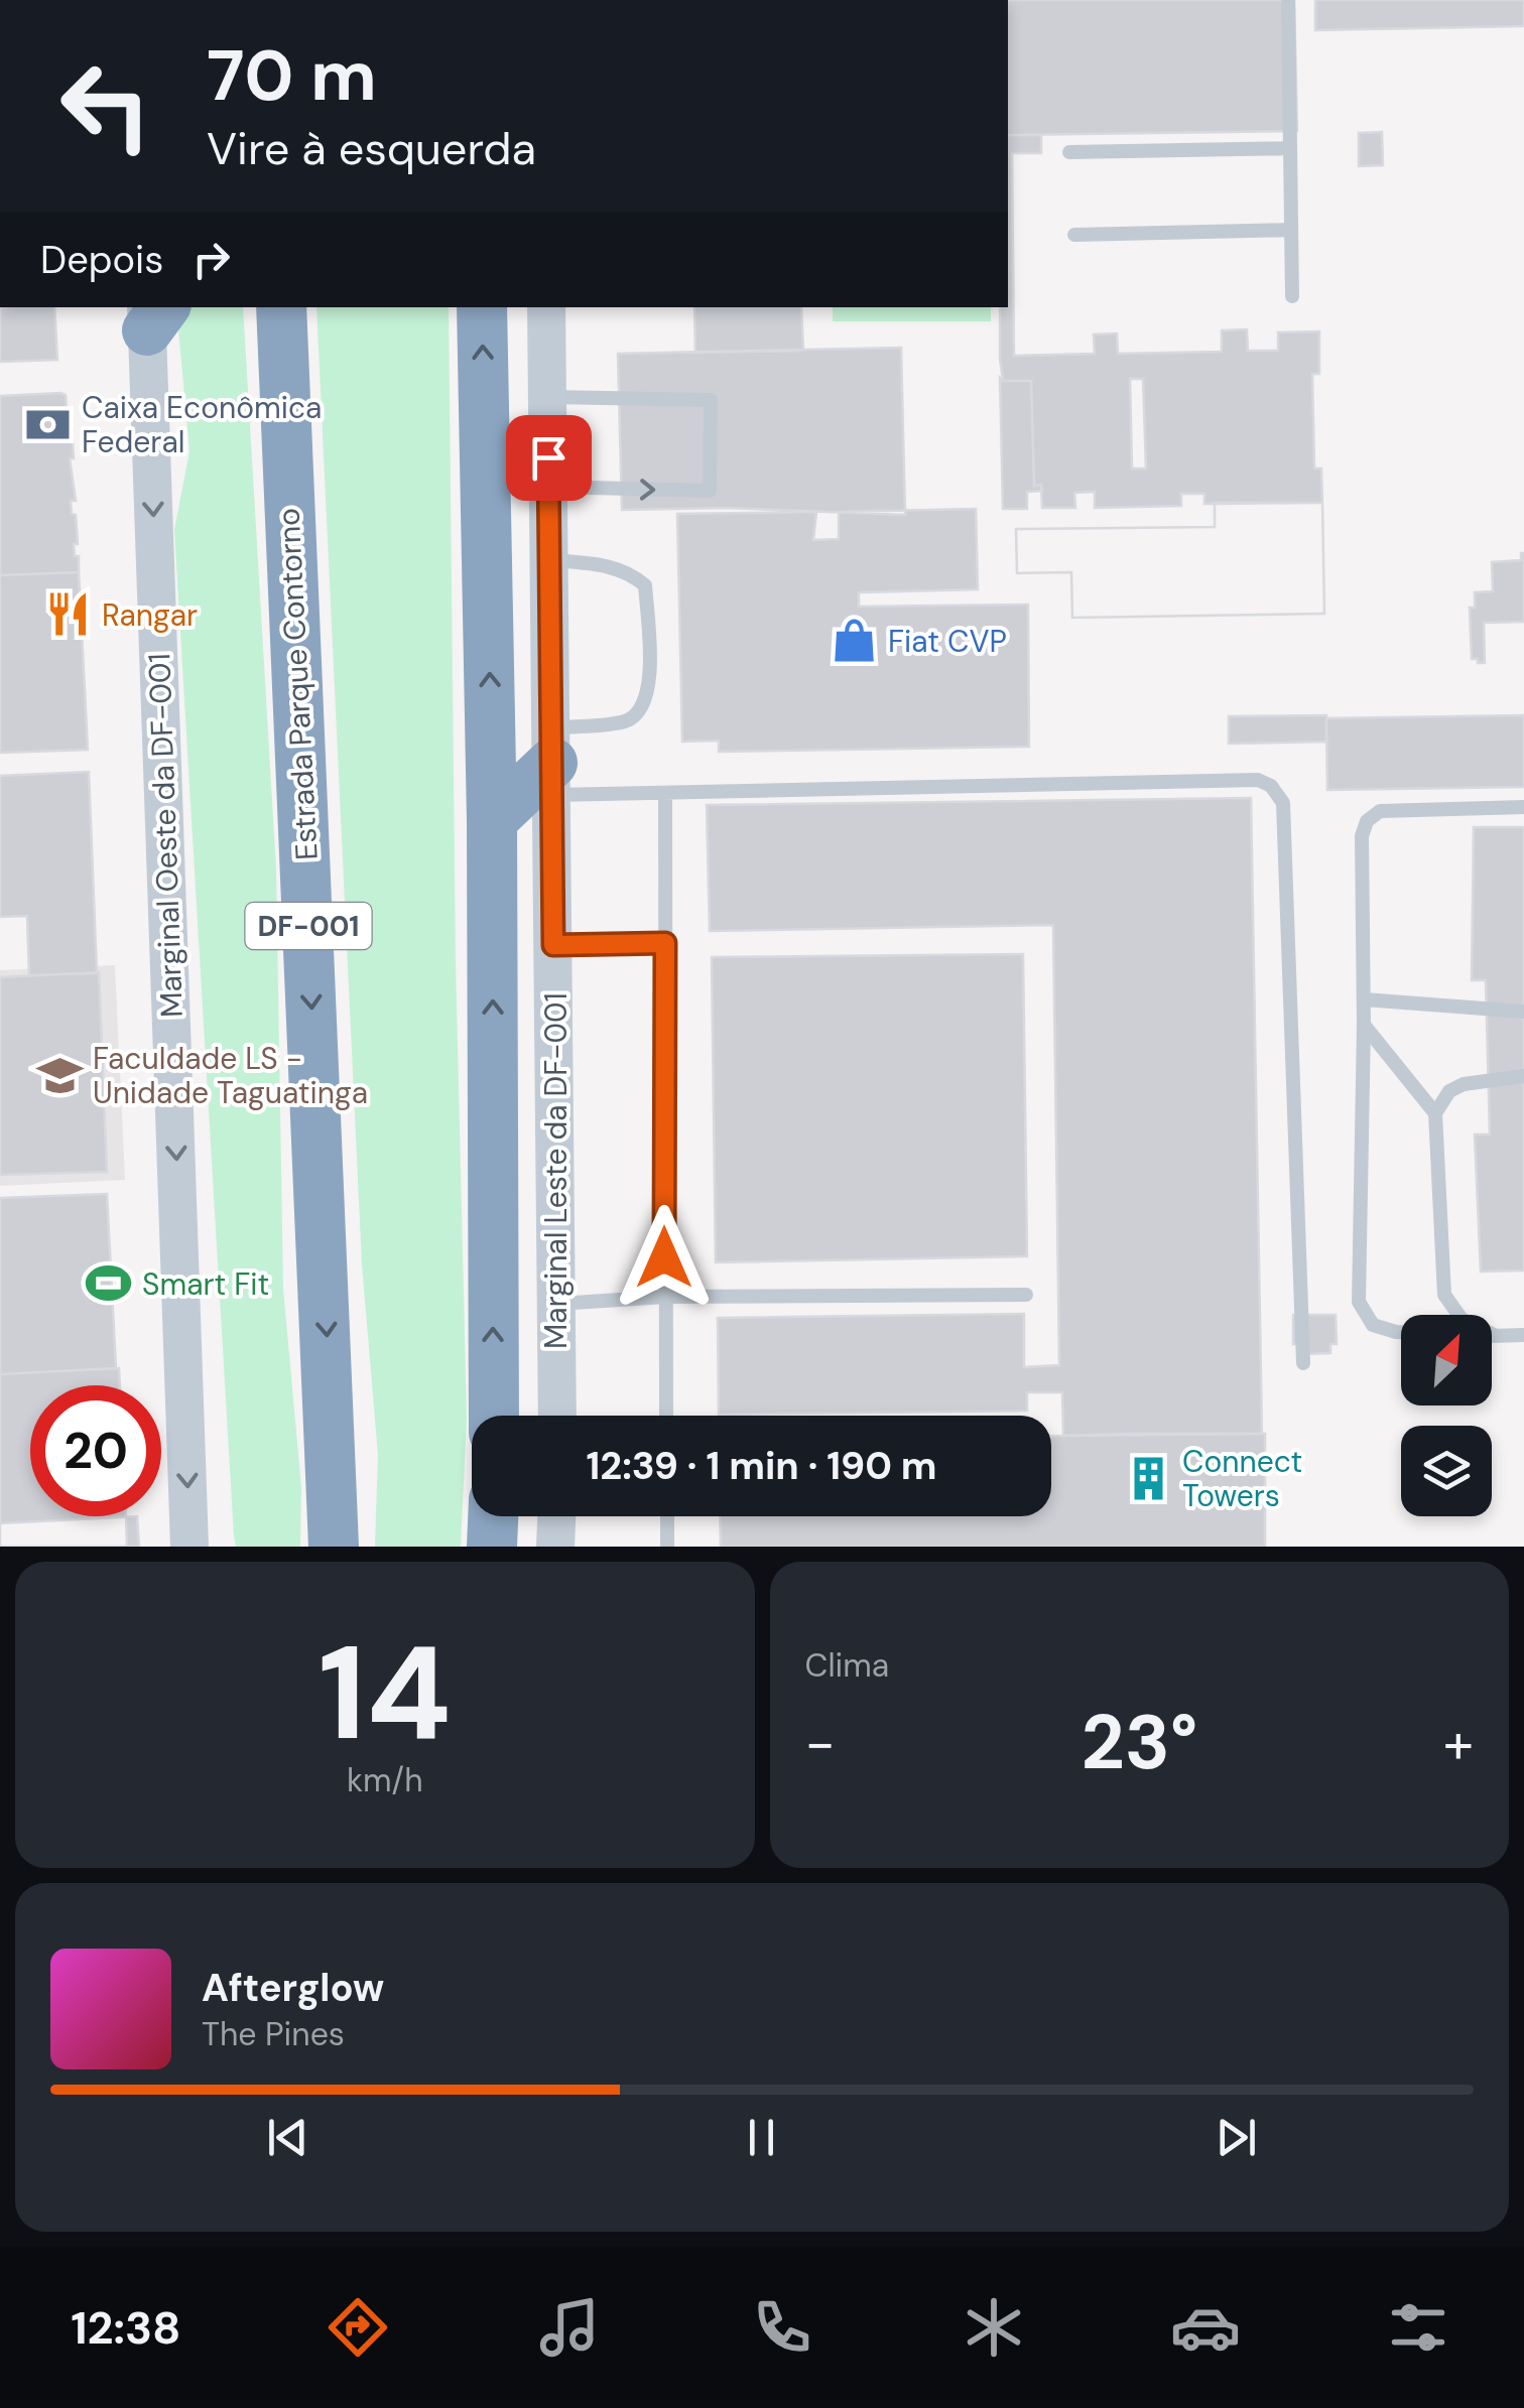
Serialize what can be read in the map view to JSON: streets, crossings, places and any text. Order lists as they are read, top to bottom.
{
  "streets": {
    "highway": ["Estrada Parque Contorno", "DF-001"],
    "main road": ["Marginal Oeste da DF-001", "Marginal Leste da DF-001"]
  },
  "one_way": ["Marginal Oeste da DF-001"],
  "places": {
    "bank": ["Caixa Econômica Federal"],
    "restaurant": ["Rangar"],
    "shop": ["Fiat CVP"],
    "school or university": ["Faculdade LS - Unidade Taguatinga"],
    "sports": ["Smart Fit"],
    "building": ["Connect Towers"]
  },
  "north": "top right",
  "page": {
    "turn": ["70 m", "Vire à esquerda"],
    "then": "Depois",
    "limit": "20",
    "trip": "12:39 · 1 min · 190 m",
    "tile": [
      ["14", "km/h"],
      "Clima"
    ],
    "heat": ["−", "23°", "+"],
    "song": ["Afterglow", "The Pines"],
    "tabs": "12:38"
  }
}
